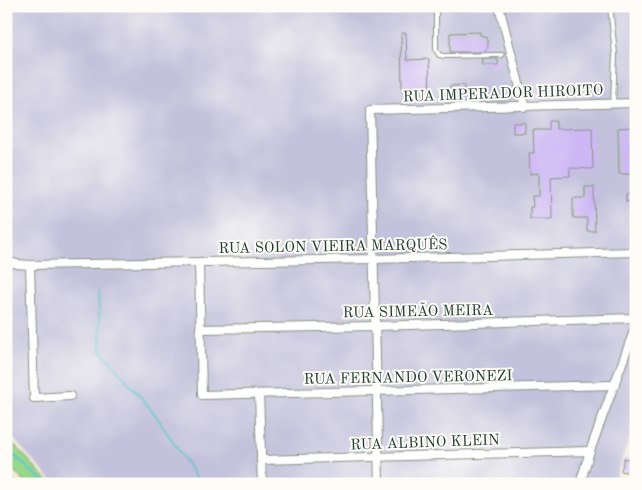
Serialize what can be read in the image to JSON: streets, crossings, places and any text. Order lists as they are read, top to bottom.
{
  "streets": {
    "street": [
      "RUA IMPERADOR HIROITO",
      "RUA SOLON VIEIRA MARQUÊS",
      "RUA SIMEÃO MEIRA",
      "RUA FERNANDO VERONEZI",
      "RUA ALBINO KLEIN"
    ]
  },
  "crossings": [
    ["RUA IMPERADOR HIROITO", "RUA SOLON VIEIRA MARQUÊS"],
    ["RUA SIMEÃO MEIRA", "RUA FERNANDO VERONEZI"]
  ]
}
